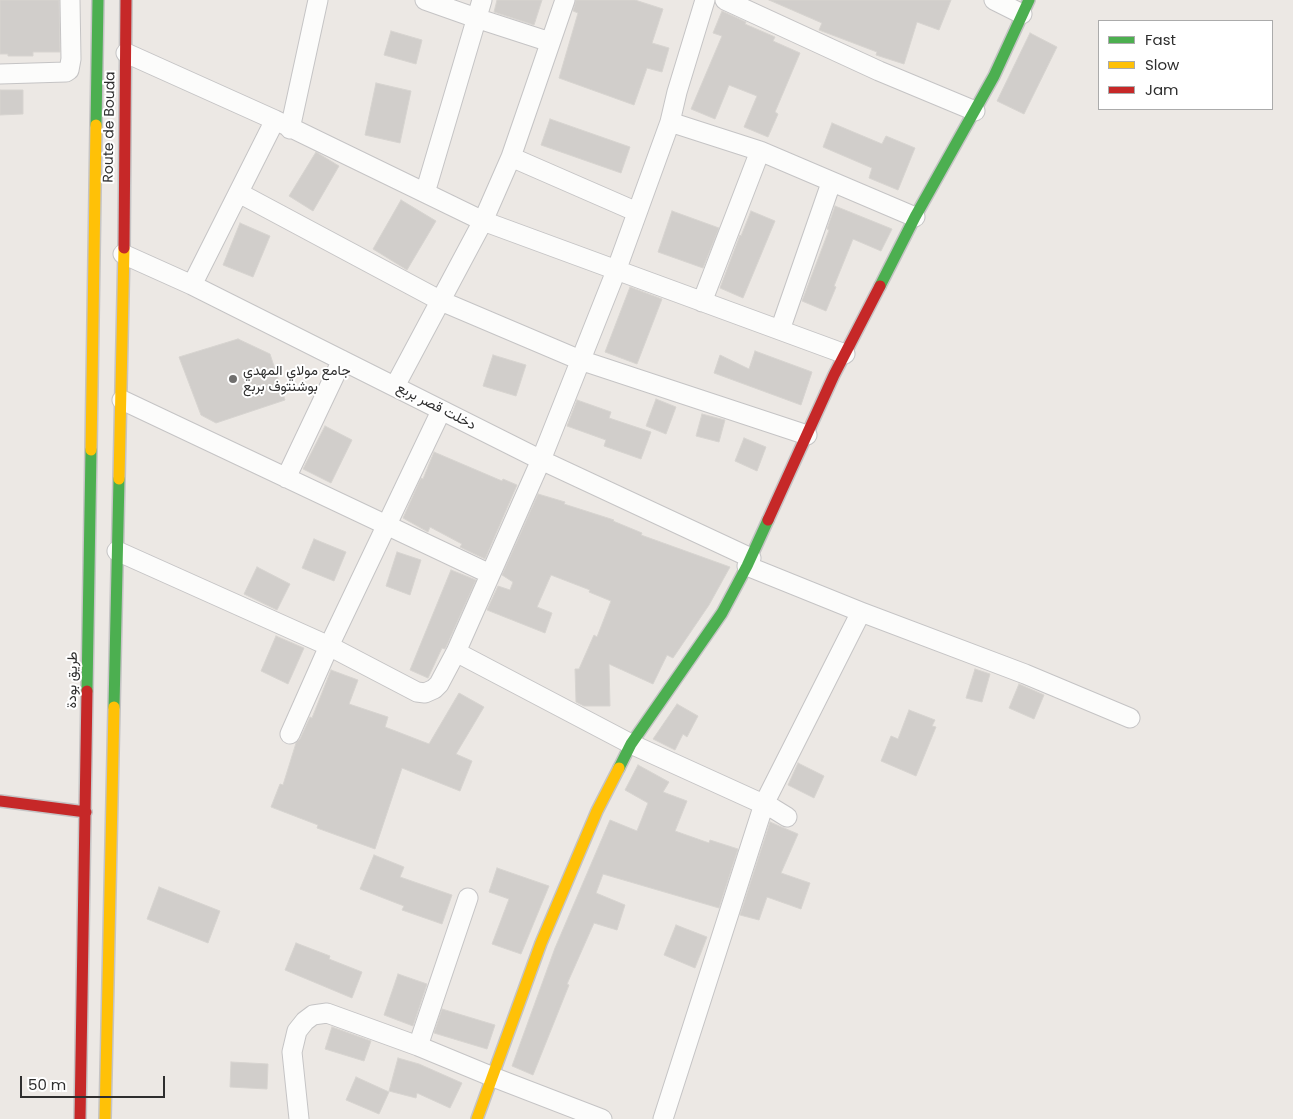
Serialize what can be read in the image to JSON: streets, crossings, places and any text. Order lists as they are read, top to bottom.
{
  "streets": {
    "main road": ["Route de Bouda", "طريق بودة"],
    "street": ["دخلت قصر بربع"]
  },
  "crossings": [
    ["Route de Bouda", "دخلت قصر بربع"],
    ["Route de Bouda", "طريق بودة"],
    ["دخلت قصر بربع", "طريق بودة"]
  ],
  "places": ["جامع مولاي المهدي بوشنتوف بربع"],
  "legend": ["Fast", "Slow", "Jam"],
  "scale_bar": "50 m"
}
